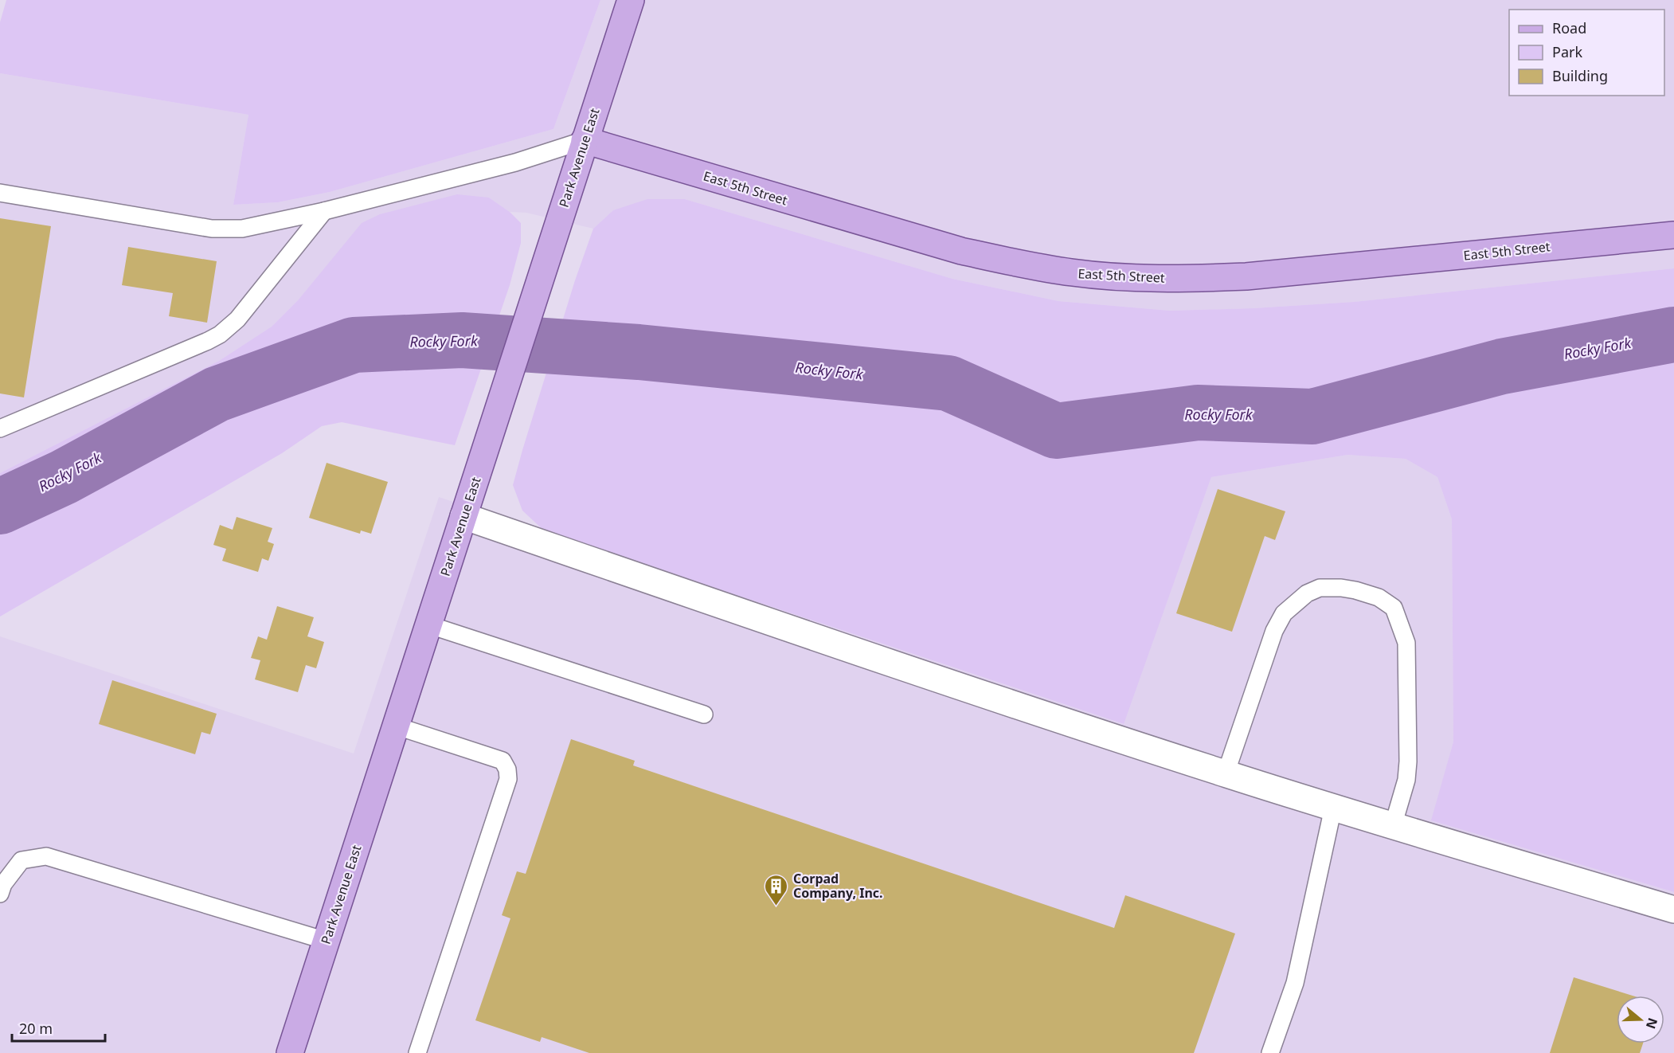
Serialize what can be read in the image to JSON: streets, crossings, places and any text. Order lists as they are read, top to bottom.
{
  "streets": {
    "main road": ["Park Avenue East", "East 5th Street"]
  },
  "crossings": [
    ["Park Avenue East", "East 5th Street"]
  ],
  "water": ["Rocky Fork"],
  "places": {
    "building": ["Corpad Company, Inc."]
  },
  "legend": ["Road", "Park", "Building"],
  "scale_bar": "20 m",
  "north": "right"
}
